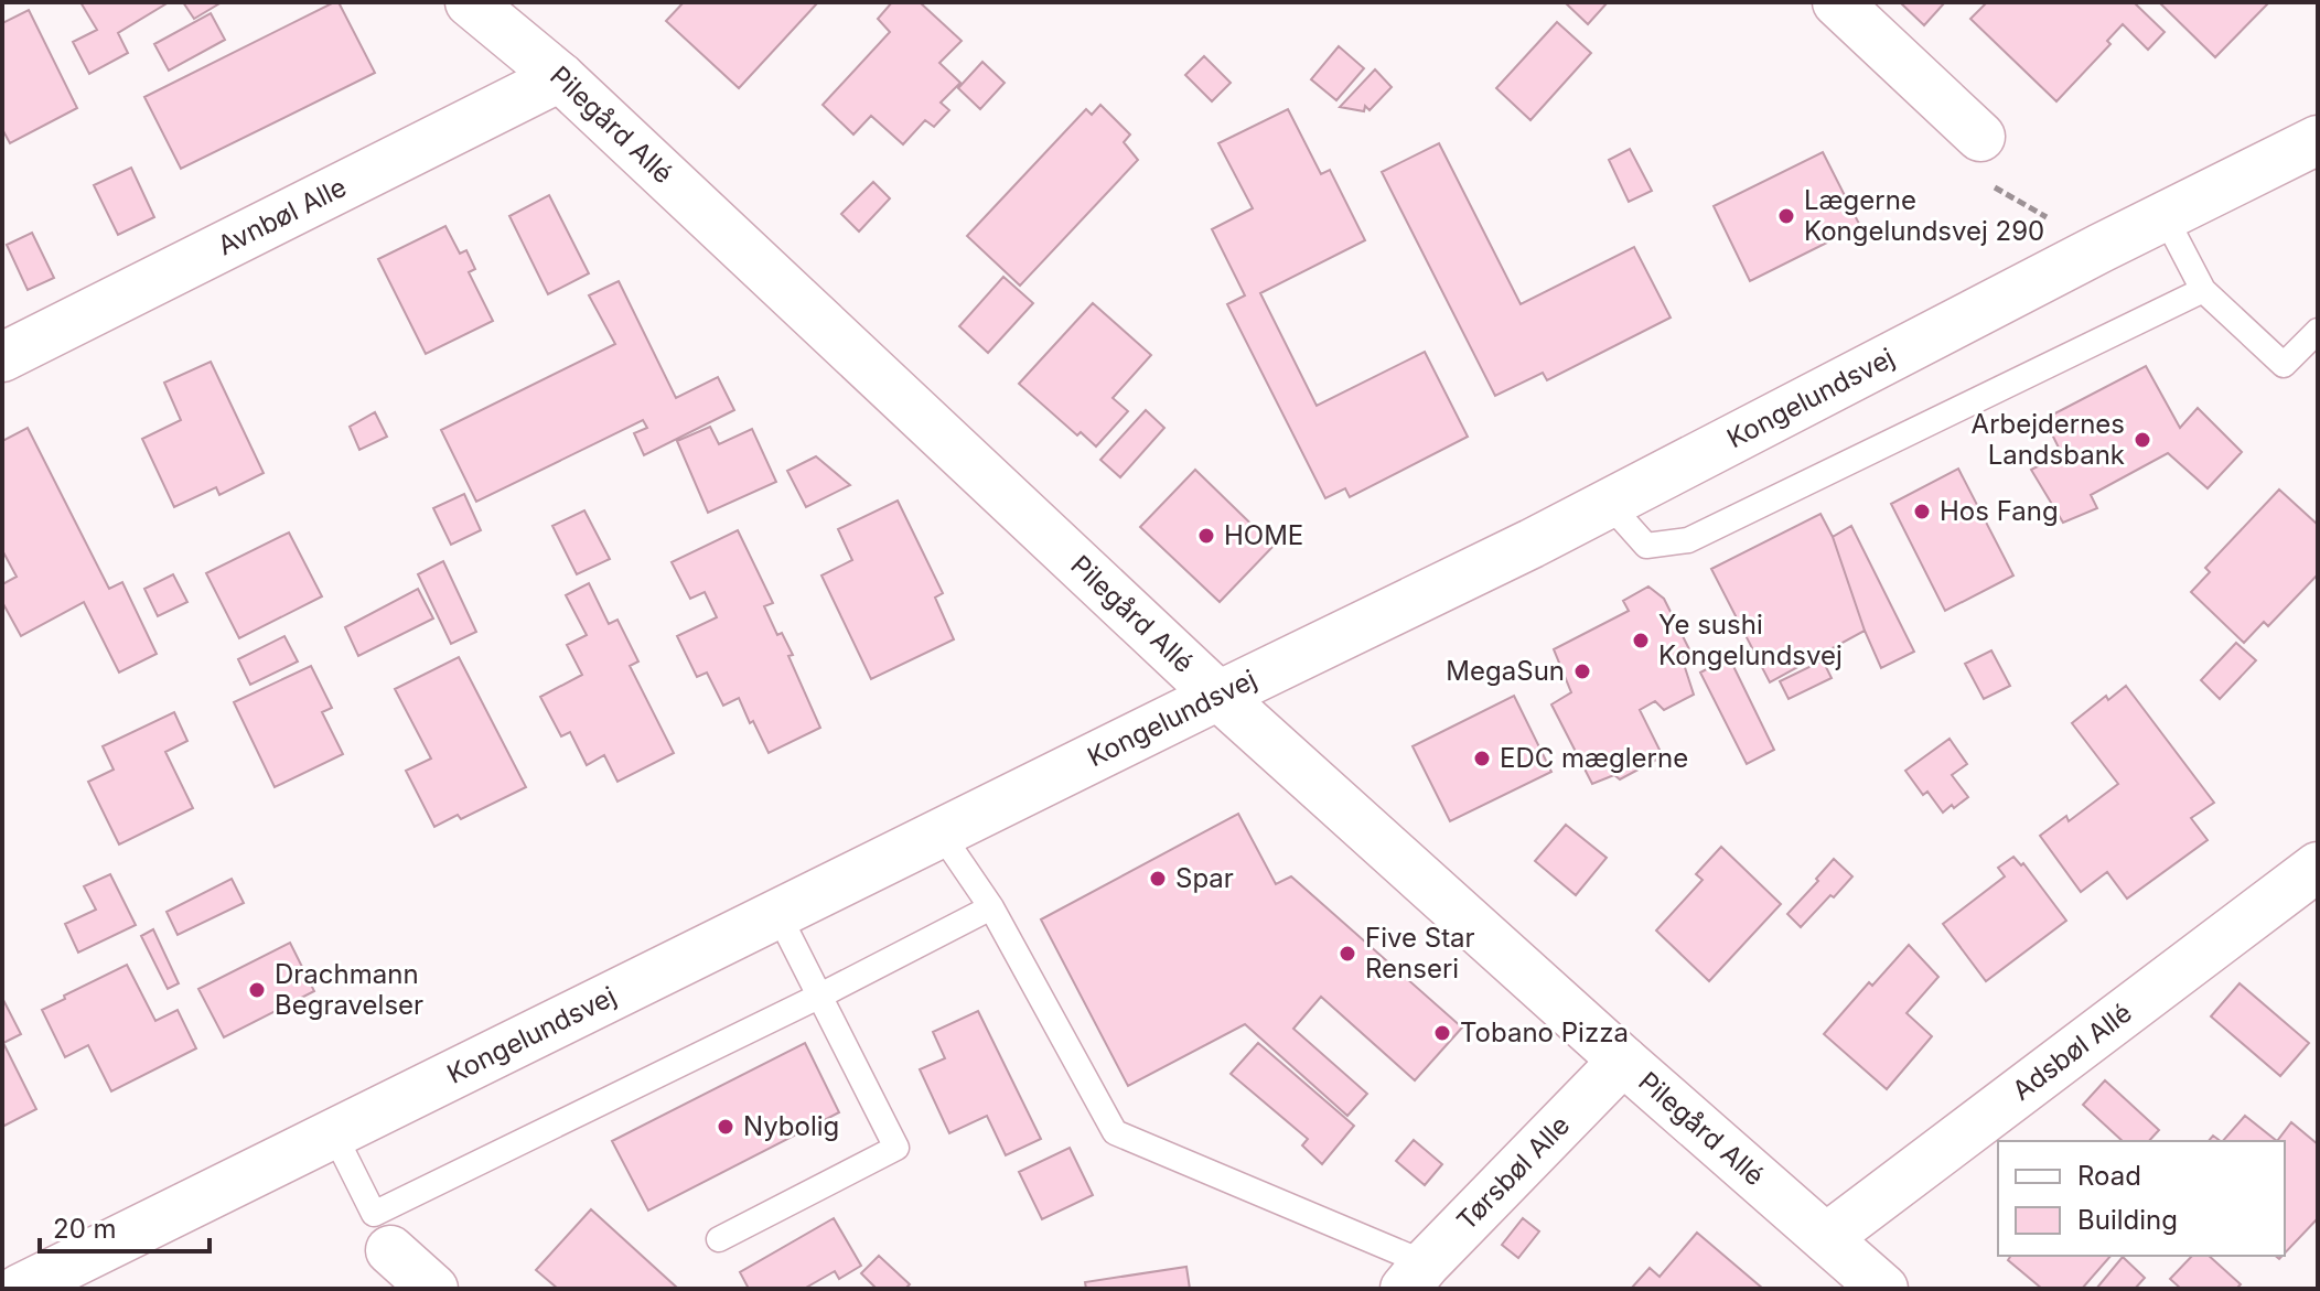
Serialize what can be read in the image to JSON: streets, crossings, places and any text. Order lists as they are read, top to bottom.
{
  "streets": {
    "street": [
      "Pilegård Allé",
      "Avnbøl Alle",
      "Kongelundsvej",
      "Adsbøl Allé",
      "Tørsbøl Alle"
    ]
  },
  "crossings": [
    ["Pilegård Allé", "Avnbøl Alle"],
    ["Pilegård Allé", "Kongelundsvej"],
    ["Pilegård Allé", "Adsbøl Allé"],
    ["Pilegård Allé", "Tørsbøl Alle"]
  ],
  "places": [
    "Lægerne Kongelundsvej 290",
    "Arbejdernes Landsbank",
    "Hos Fang",
    "HOME",
    "Ye sushi Kongelundsvej",
    "MegaSun",
    "EDC mæglerne",
    "Spar",
    "Five Star Renseri",
    "Drachmann Begravelser",
    "Tobano Pizza",
    "Nybolig"
  ],
  "legend": ["Road", "Building"],
  "scale_bar": "20 m"
}
